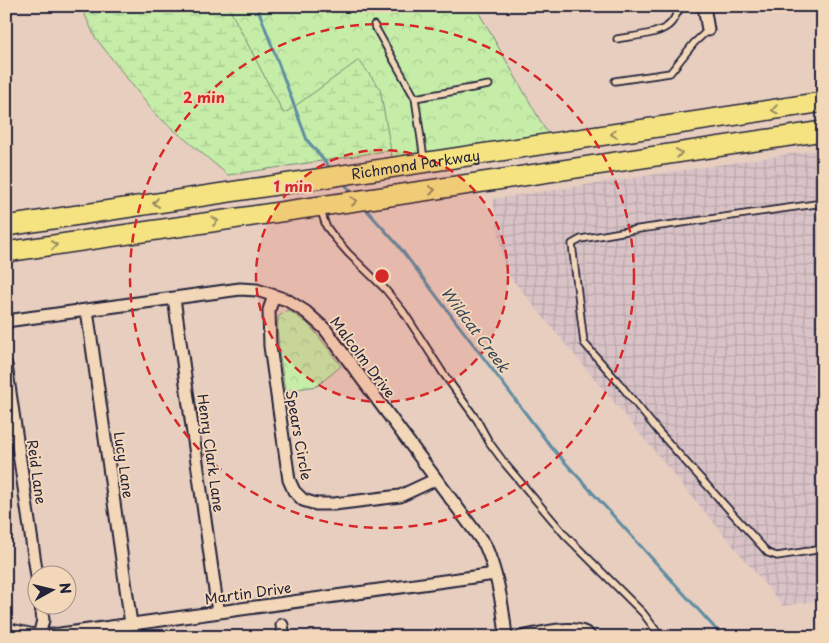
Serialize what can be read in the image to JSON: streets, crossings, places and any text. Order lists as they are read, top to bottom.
{
  "streets": {
    "highway": ["Richmond Parkway"],
    "street": [
      "Malcolm Drive",
      "Spears Circle",
      "Henry Clark Lane",
      "Lucy Lane",
      "Reid Lane",
      "Martin Drive"
    ]
  },
  "crossings": [
    ["Malcolm Drive", "Spears Circle"],
    ["Malcolm Drive", "Henry Clark Lane"],
    ["Malcolm Drive", "Lucy Lane"],
    ["Malcolm Drive", "Martin Drive"],
    ["Henry Clark Lane", "Martin Drive"],
    ["Lucy Lane", "Martin Drive"]
  ],
  "water": ["Wildcat Creek"],
  "north": "right",
  "rings": ["2 min", "1 min"]
}
